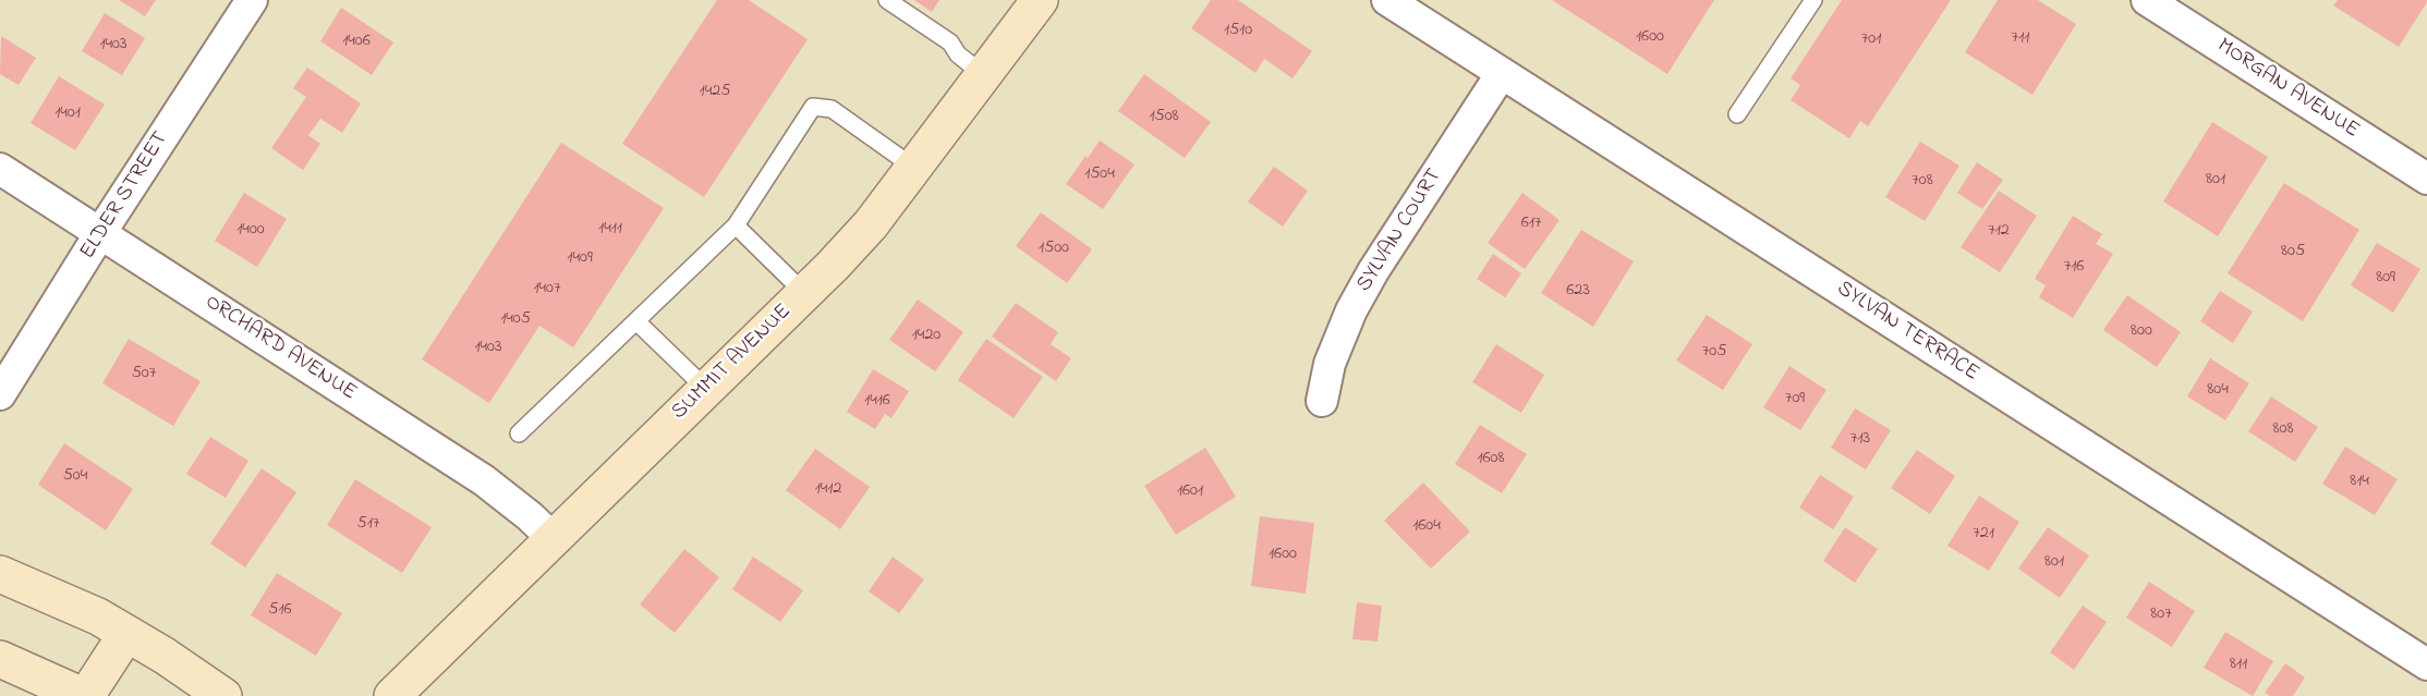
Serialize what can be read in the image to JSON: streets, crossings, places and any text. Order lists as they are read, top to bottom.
{
  "streets": {
    "main road": ["SUMMIT AVENUE"],
    "street": [
      "MORGAN AVENUE",
      "ELDER STREET",
      "SYLVAN COURT",
      "SYLVAN TERRACE",
      "ORCHARD AVENUE"
    ]
  },
  "crossings": [
    ["ELDER STREET", "ORCHARD AVENUE"],
    ["SYLVAN COURT", "SYLVAN TERRACE"],
    ["ORCHARD AVENUE", "SUMMIT AVENUE"]
  ],
  "house_numbers": [
    "1510",
    "1600",
    "711",
    "701",
    "1406",
    "1403",
    "1425",
    "1401",
    "1508",
    "1504",
    "801",
    "708",
    "617",
    "1411",
    "1400",
    "712",
    "1500",
    "805",
    "1409",
    "716",
    "809",
    "1407",
    "623",
    "1405",
    "800",
    "1420",
    "1403",
    "705",
    "507",
    "804",
    "709",
    "1416",
    "808",
    "713",
    "1608",
    "504",
    "814",
    "1412",
    "1601",
    "517",
    "1604",
    "721",
    "1600",
    "801",
    "516",
    "807",
    "811"
  ]
}
